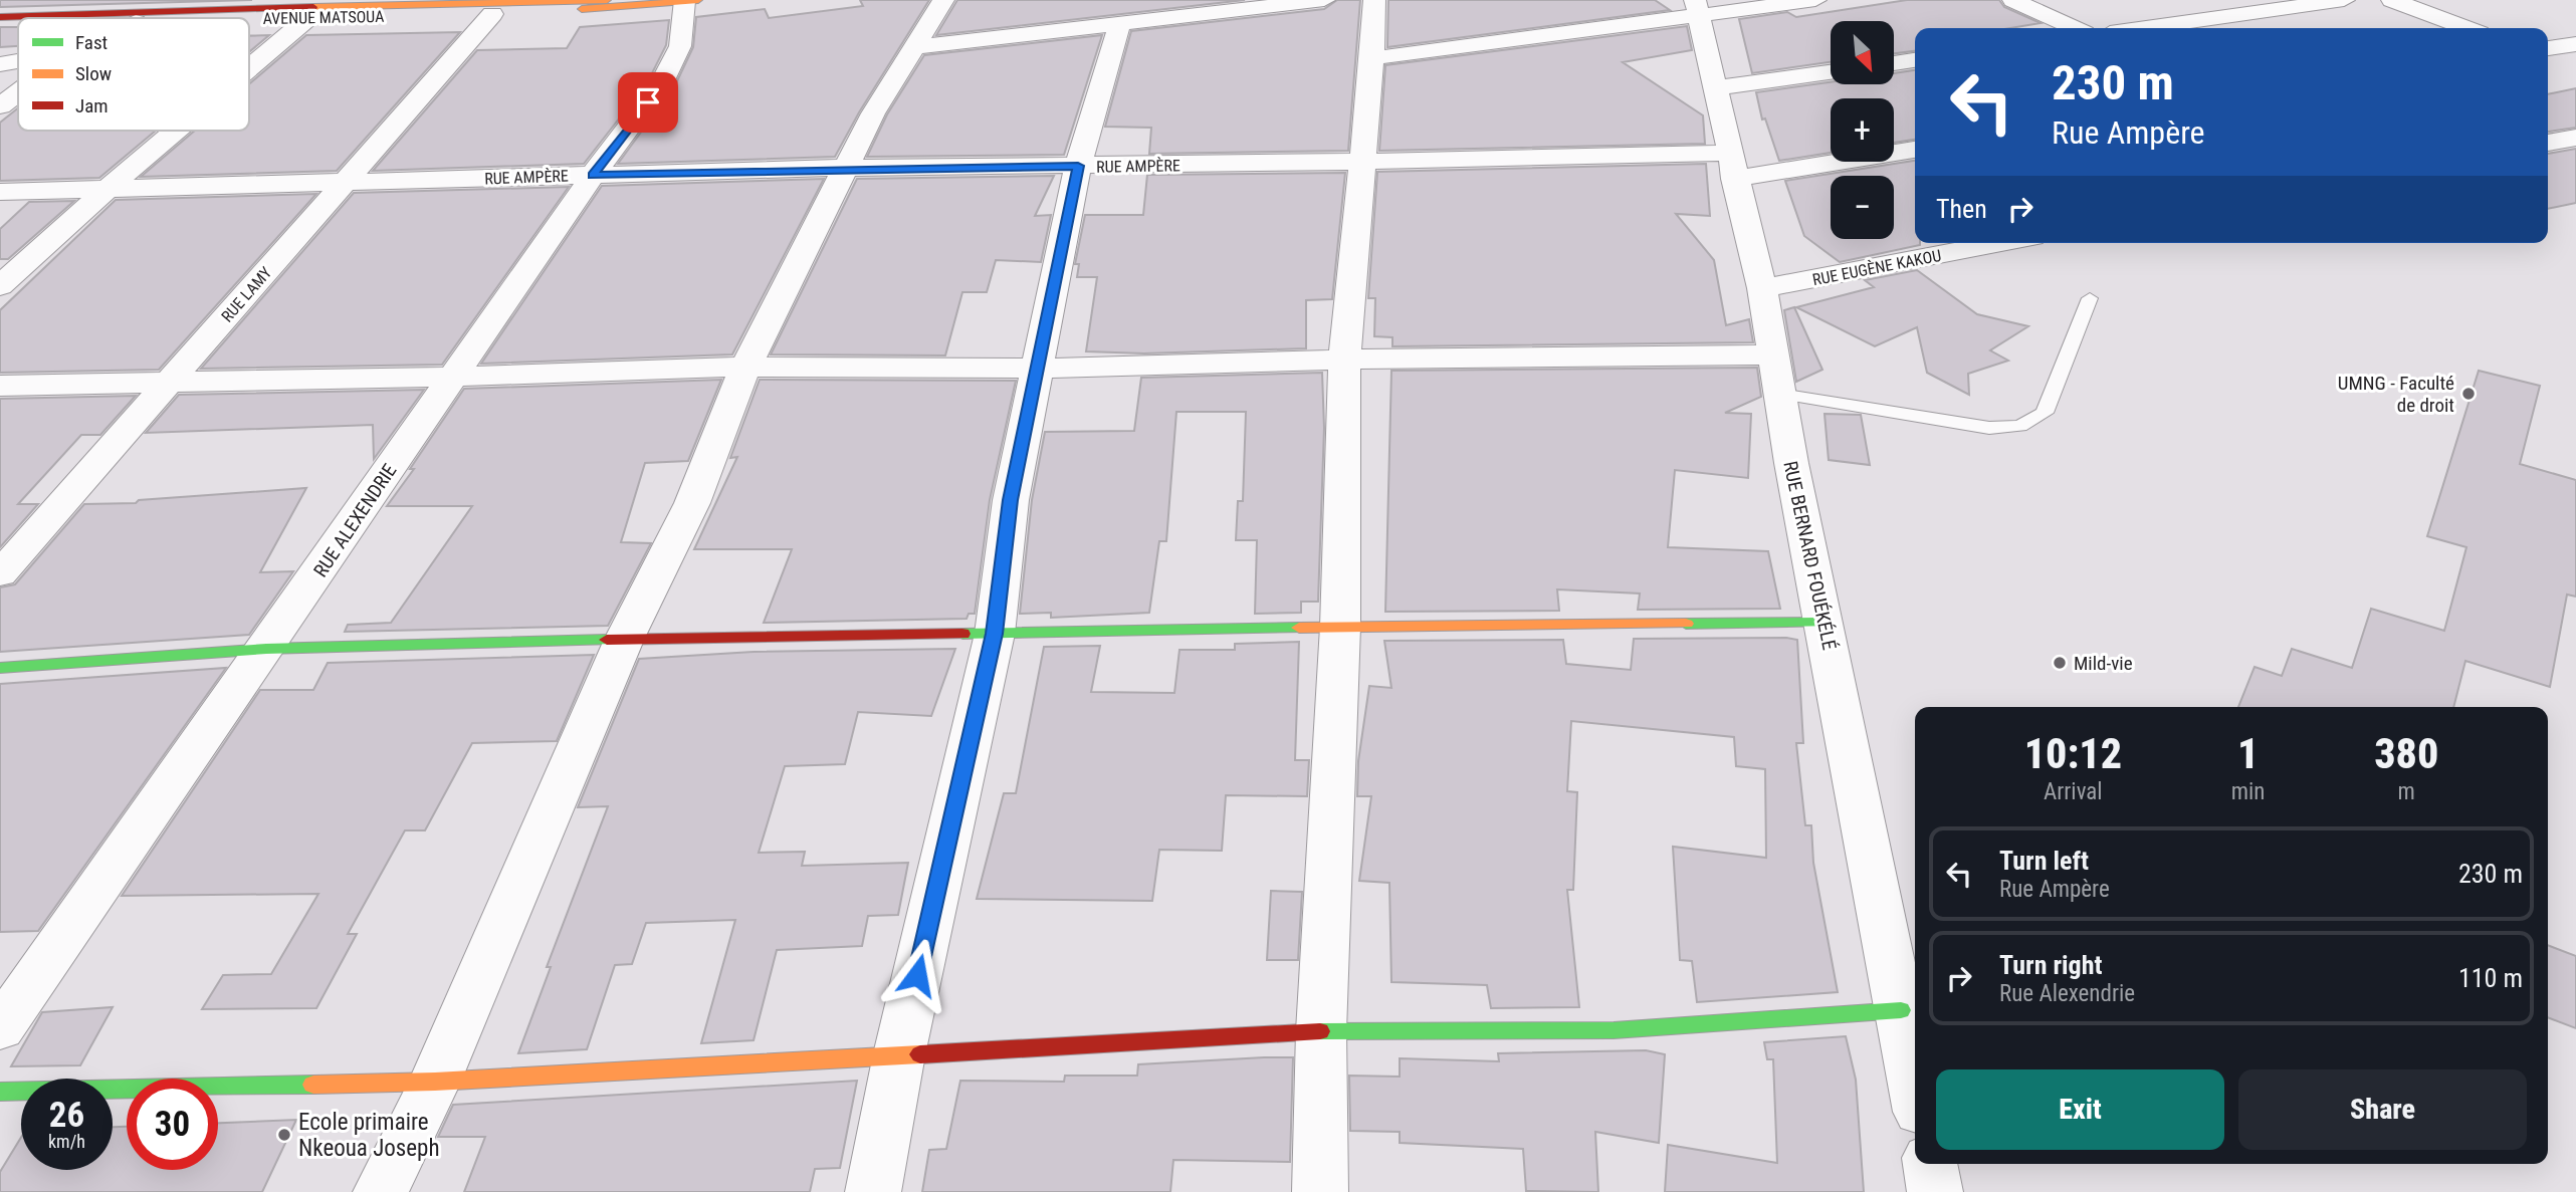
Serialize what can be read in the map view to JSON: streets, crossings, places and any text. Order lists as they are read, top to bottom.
{
  "streets": {
    "street": [
      "AVENUE MATSOUA",
      "RUE AMPÈRE",
      "RUE EUGÈNE KAKOU",
      "RUE LAMY",
      "RUE ALEXENDRIE",
      "RUE BERNARD FOUÉKÉLÉ"
    ]
  },
  "crossings": [
    ["AVENUE MATSOUA", "RUE LAMY"],
    ["AVENUE MATSOUA", "RUE ALEXENDRIE"],
    ["RUE AMPÈRE", "RUE LAMY"],
    ["RUE AMPÈRE", "RUE ALEXENDRIE"],
    ["RUE AMPÈRE", "RUE BERNARD FOUÉKÉLÉ"],
    ["RUE EUGÈNE KAKOU", "RUE BERNARD FOUÉKÉLÉ"]
  ],
  "places": ["UMNG - Faculté de droit", "Mild-vie", "Ecole primaire Nkeoua Joseph"],
  "legend": ["Fast", "Slow", "Jam"],
  "north": "bottom right",
  "page": {
    "map_buttons": ["+", "−"],
    "turn": ["230 m", "Rue Ampère"],
    "then": "Then",
    "eta": [
      "10:12",
      "Arrival",
      "1",
      "min",
      "380",
      "m"
    ],
    "list": [
      {
        "name": "Turn left",
        "note": "Rue Ampère",
        "value": "230 m"
      },
      {
        "name": "Turn right",
        "note": "Rue Alexendrie",
        "value": "110 m"
      }
    ],
    "buttons": ["Exit", "Share"],
    "speed": "26 km/h",
    "limit": "30"
  }
}
